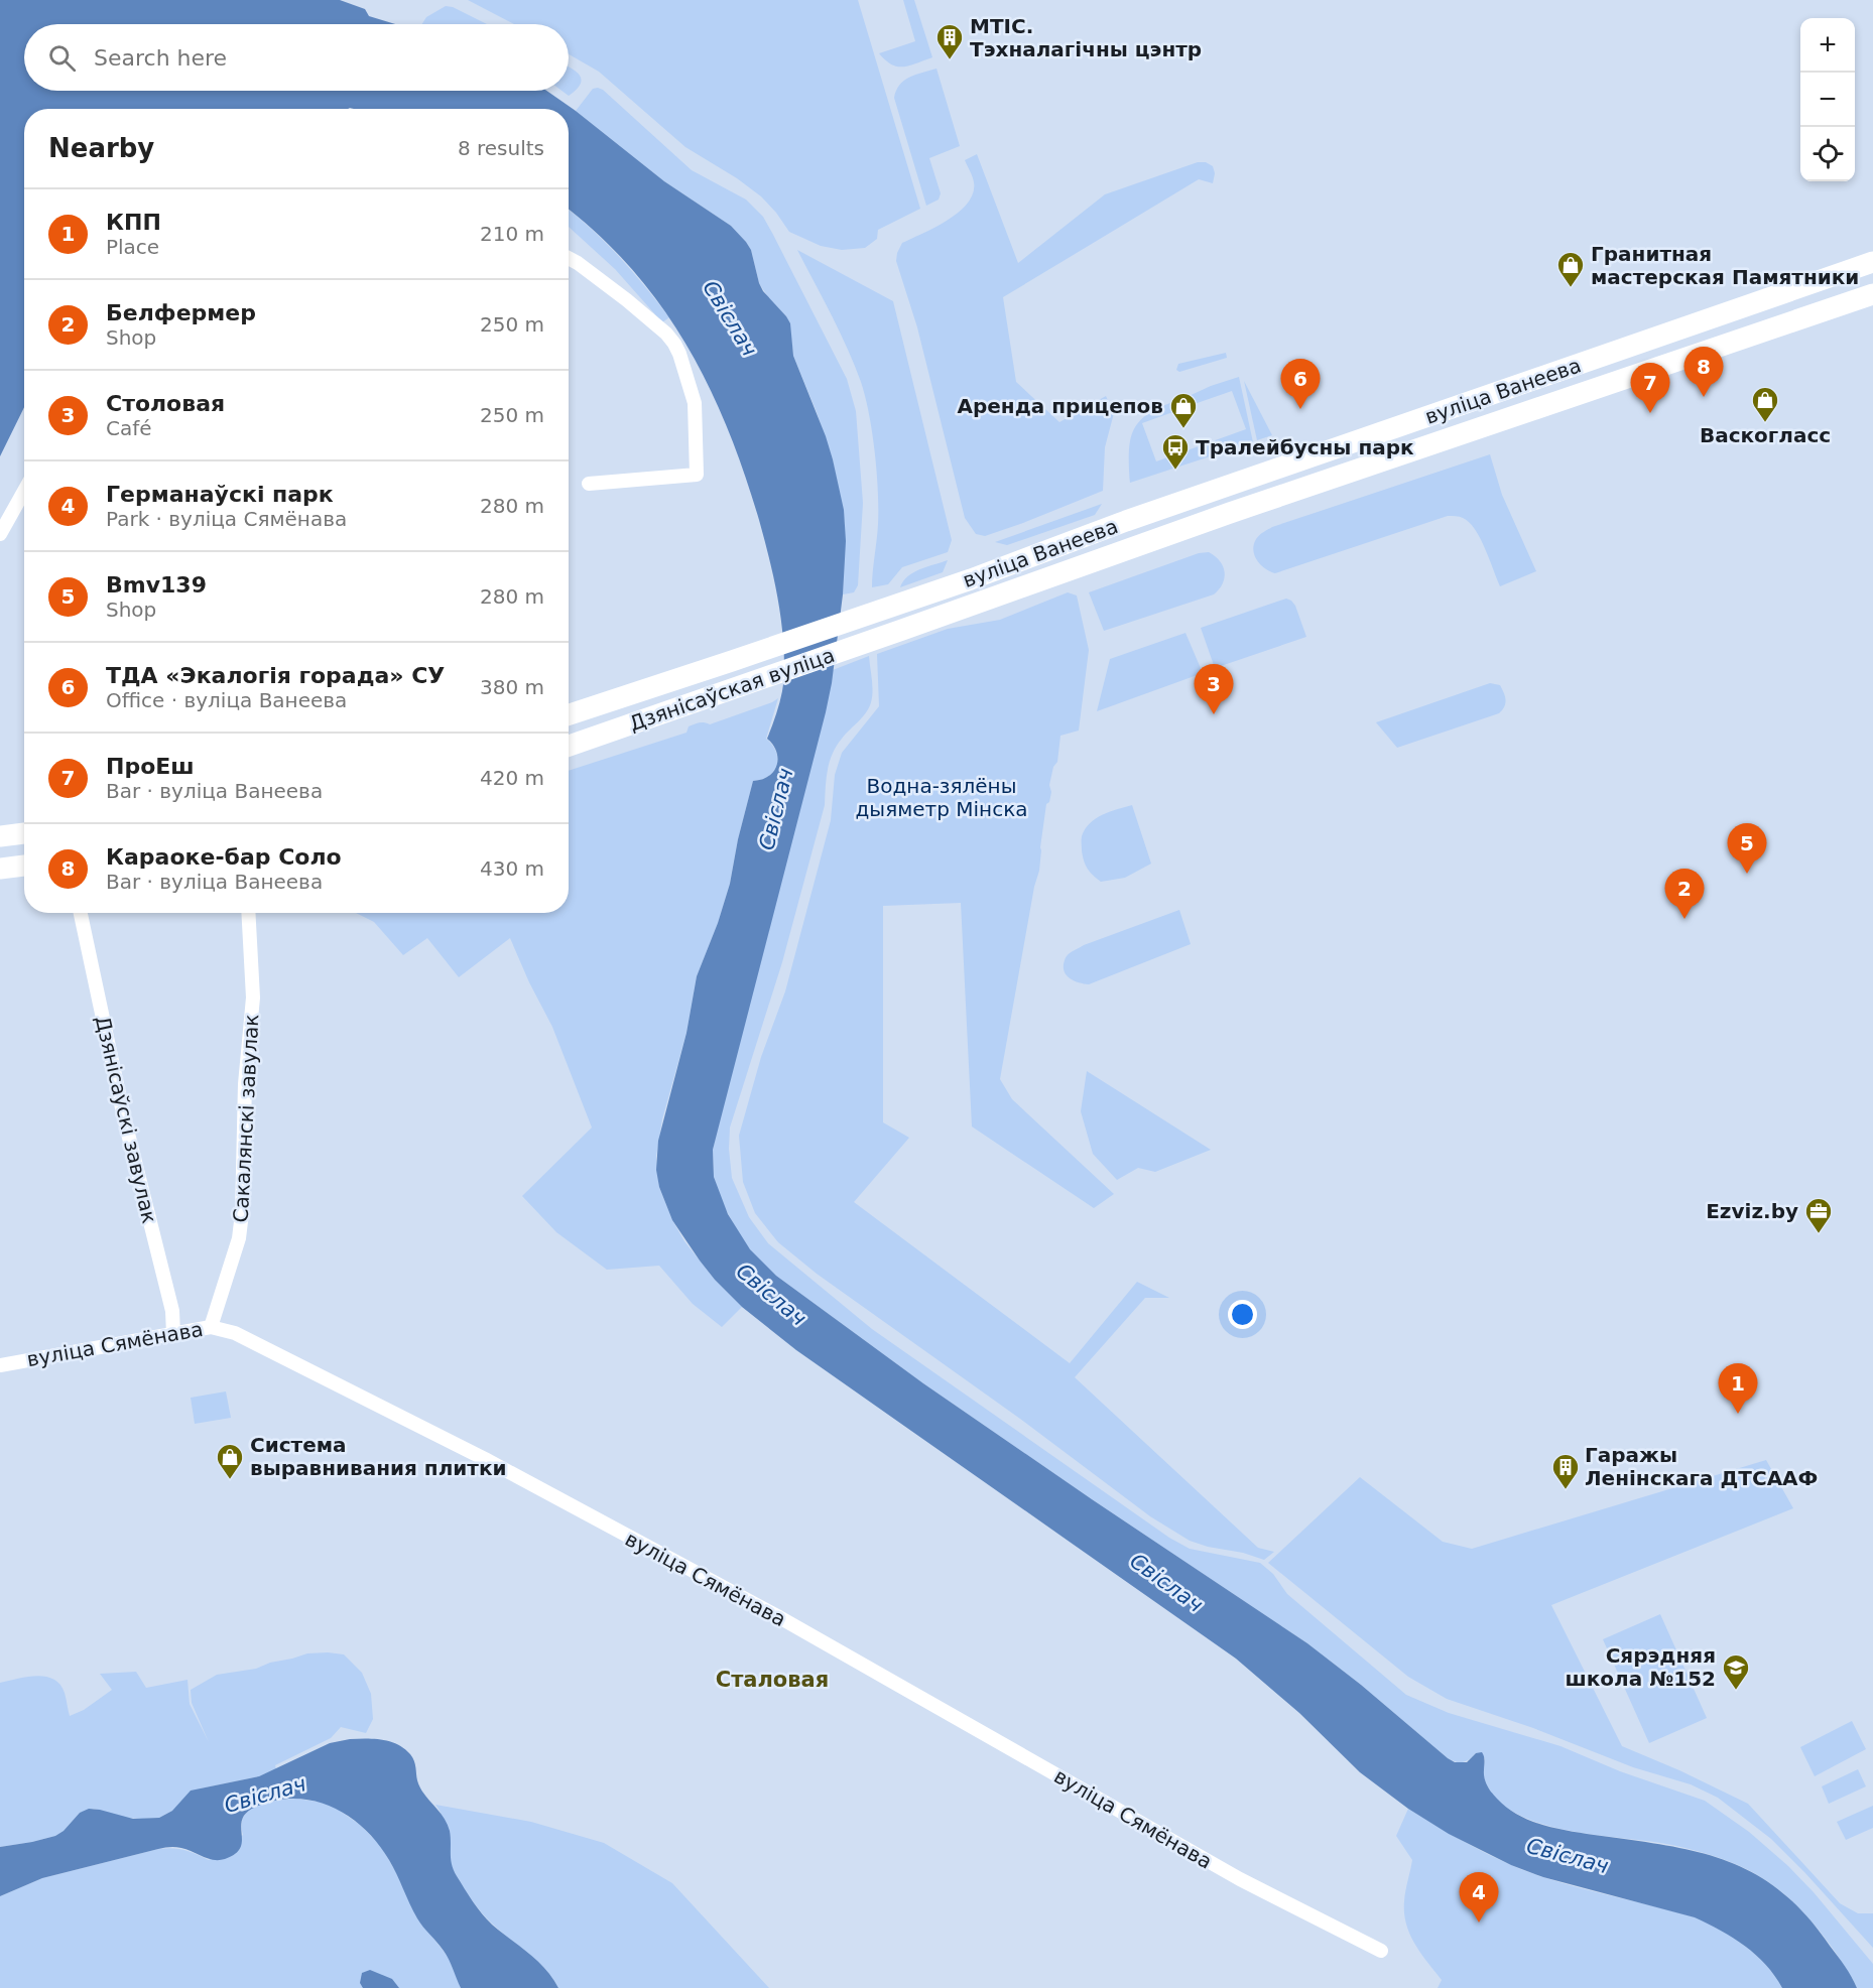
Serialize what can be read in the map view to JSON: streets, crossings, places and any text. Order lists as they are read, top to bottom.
{
  "streets": {
    "main road": ["вуліца Ванеева", "Дзянісаўская вуліца"],
    "street": ["Сакалянскі завулак", "Дзянісаўскі завулак", "вуліца Сямёнава"]
  },
  "crossings": [
    ["вуліца Ванеева", "Дзянісаўская вуліца"],
    ["Сакалянскі завулак", "вуліца Сямёнава"],
    ["Дзянісаўскі завулак", "вуліца Сямёнава"]
  ],
  "districts": ["Сталовая"],
  "water": ["Свіслач"],
  "parks": ["Водна-зялёны дыяметр Мінска"],
  "places": {
    "building": ["МТІС. Тэхналагічны цэнтр", "Гаражы Ленінскага ДТСААФ"],
    "shop": [
      "Гранитная мастерская Памятники",
      "Васкогласс",
      "Аренда прицепов",
      "Система выравнивания плитки"
    ],
    "bus stop": ["Тралейбусны парк"],
    "office": ["Ezviz.by"],
    "school or university": ["Сярэдняя школа №152"]
  },
  "page": {
    "map_buttons": ["+", "−"],
    "search": "Search here",
    "heading": ["Nearby", "8 results"],
    "list": [
      {
        "mark": "1",
        "name": "КПП",
        "note": "Place",
        "value": "210 m"
      },
      {
        "mark": "2",
        "name": "Белфермер",
        "note": "Shop",
        "value": "250 m"
      },
      {
        "mark": "3",
        "name": "Столовая",
        "note": "Café",
        "value": "250 m"
      },
      {
        "mark": "4",
        "name": "Германаўскі парк",
        "note": "Park · вуліца Сямёнава",
        "value": "280 m"
      },
      {
        "mark": "5",
        "name": "Bmv139",
        "note": "Shop",
        "value": "280 m"
      },
      {
        "mark": "6",
        "name": "ТДА «Экалогія горада» СУ",
        "note": "Office · вуліца Ванеева",
        "value": "380 m"
      },
      {
        "mark": "7",
        "name": "ПроЕш",
        "note": "Bar · вуліца Ванеева",
        "value": "420 m"
      },
      {
        "mark": "8",
        "name": "Караоке-бар Соло",
        "note": "Bar · вуліца Ванеева",
        "value": "430 m"
      }
    ],
    "pins": [
      "8",
      "6",
      "7",
      "3",
      "5",
      "2",
      "1",
      "4"
    ]
  }
}
